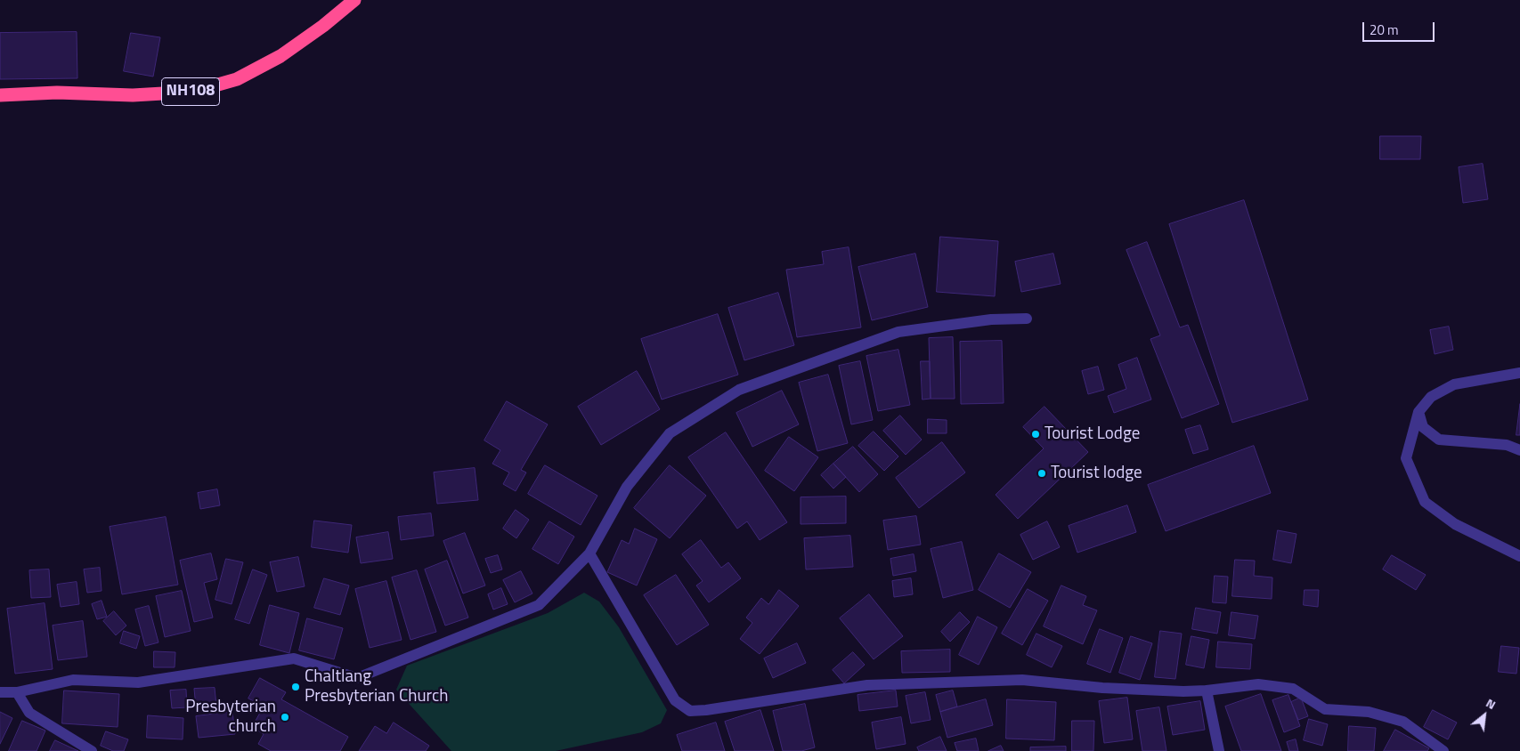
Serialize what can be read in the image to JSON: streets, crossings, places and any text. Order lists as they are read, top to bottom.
{
  "streets": {
    "highway": ["NH108"]
  },
  "places": [
    "Tourist Lodge",
    "Tourist lodge",
    "Chaltlang Presbyterian Church",
    "Presbyterian church"
  ],
  "scale_bar": "20 m",
  "north": "top right"
}
